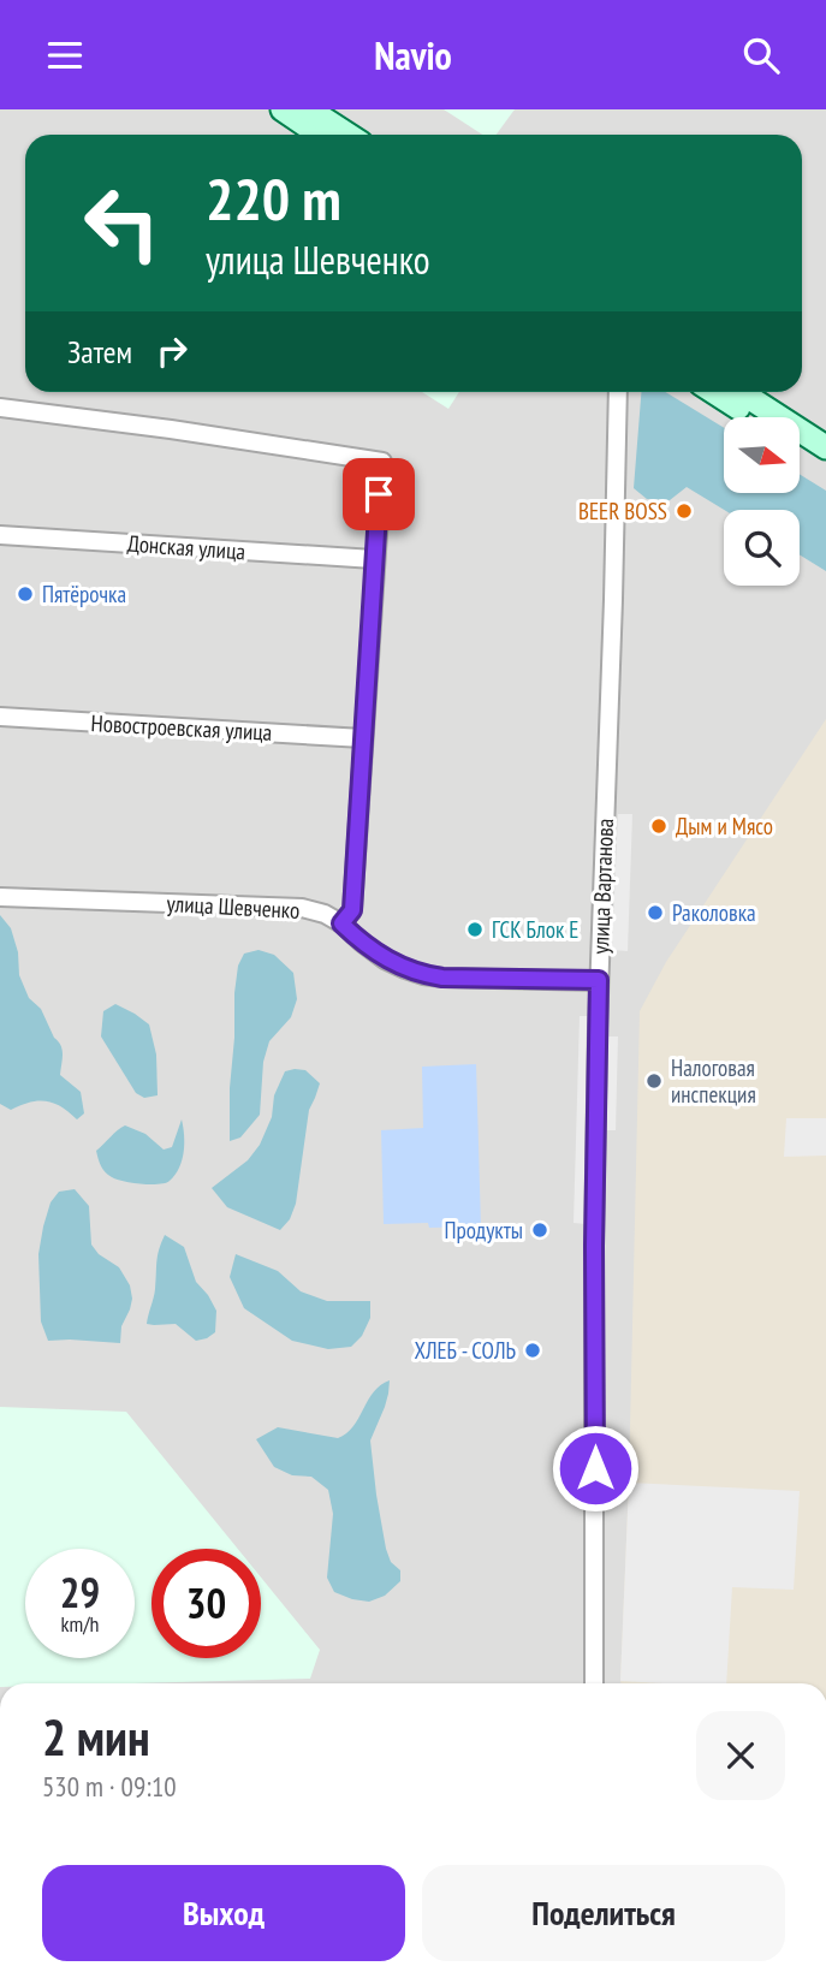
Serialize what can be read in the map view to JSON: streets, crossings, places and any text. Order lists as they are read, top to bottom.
{
  "streets": {
    "street": [
      "Донская улица",
      "Новостроевская улица",
      "улица Вартанова",
      "улица Шевченко"
    ]
  },
  "crossings": [
    ["улица Вартанова", "улица Шевченко"]
  ],
  "places": [
    "BEER BOSS",
    "Пятёрочка",
    "Дым и Мясо",
    "Раколовка",
    "ГСК Блок Е",
    "Налоговая инспекция",
    "Продукты",
    "ХЛЕБ - СОЛЬ"
  ],
  "north": "right",
  "page": {
    "header": "Navio",
    "turn": ["220 m", "улица Шевченко"],
    "then": "Затем",
    "speed": "29 km/h",
    "limit": "30",
    "heading": ["2 мин", "530 m · 09:10"],
    "buttons": ["Выход", "Поделиться"]
  }
}
